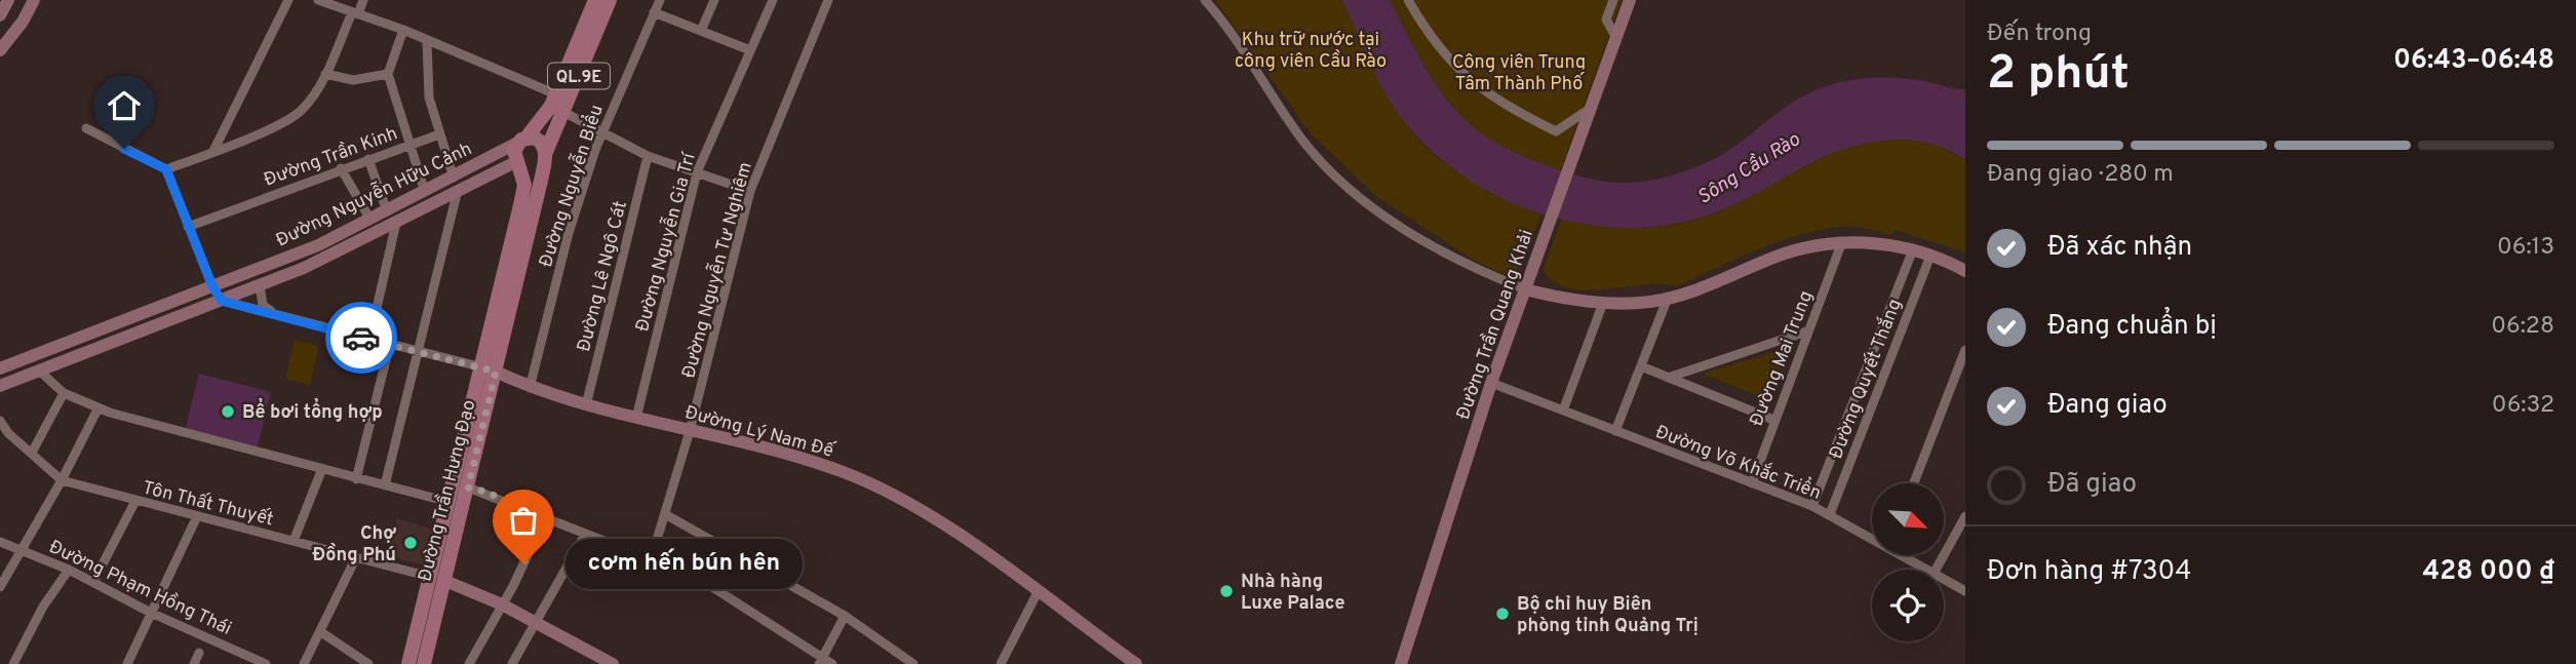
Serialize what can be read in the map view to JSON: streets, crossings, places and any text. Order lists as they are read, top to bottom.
{
  "streets": {
    "main road": [
      "QL.9E",
      "Đường Nguyễn Hữu Cảnh",
      "Đường Trần Quang Khải",
      "Đường Lý Nam Đế",
      "Đường Trần Hưng Đạo"
    ],
    "street": [
      "Đường Trần Kinh",
      "Đường Nguyễn Biểu",
      "Đường Nguyễn Gia Trí",
      "Đường Nguyễn Tư Nghiêm",
      "Đường Lê Ngô Cát",
      "Đường Mai Trung",
      "Đường Quyết Thắng",
      "Đường Võ Khắc Triển",
      "Tôn Thất Thuyết",
      "Đường Phạm Hồng Thái"
    ]
  },
  "crossings": [
    ["QL.9E", "Đường Nguyễn Hữu Cảnh"],
    ["QL.9E", "Đường Trần Hưng Đạo"],
    ["Đường Nguyễn Biểu", "Đường Lý Nam Đế"],
    ["Đường Nguyễn Hữu Cảnh", "Đường Trần Hưng Đạo"],
    ["Đường Nguyễn Gia Trí", "Đường Lý Nam Đế"],
    ["Đường Nguyễn Tư Nghiêm", "Đường Lý Nam Đế"],
    ["Đường Lê Ngô Cát", "Đường Lý Nam Đế"],
    ["Đường Trần Quang Khải", "Đường Võ Khắc Triển"],
    ["Đường Mai Trung", "Đường Võ Khắc Triển"],
    ["Đường Quyết Thắng", "Đường Võ Khắc Triển"],
    ["Đường Lý Nam Đế", "Đường Trần Hưng Đạo"],
    ["Đường Trần Hưng Đạo", "Tôn Thất Thuyết"]
  ],
  "water": ["Sông Cầu Rào"],
  "parks": ["Khu trữ nước tại công viên Cầu Rào", "Công viên Trung Tâm Thành Phố"],
  "places": [
    "Bể bơi tổng hợp",
    "Chợ Đồng Phú",
    "cơm hến bún hên",
    "Nhà hàng Luxe Palace",
    "Bộ chỉ huy Biên phòng tỉnh Quảng Trị"
  ],
  "north": "bottom right",
  "page": {
    "heading": ["2 phút", "Đến trong", "06:43–06:48"],
    "panel": ["Đơn hàng #7304", "428 000 ₫"],
    "bar": "Đang giao · 280 m",
    "list": [
      ["Đã xác nhận", "06:13"],
      ["Đang chuẩn bị", "06:28"],
      ["Đang giao", "06:32"],
      "Đã giao"
    ],
    "bubble": "cơm hến bún hên"
  }
}
